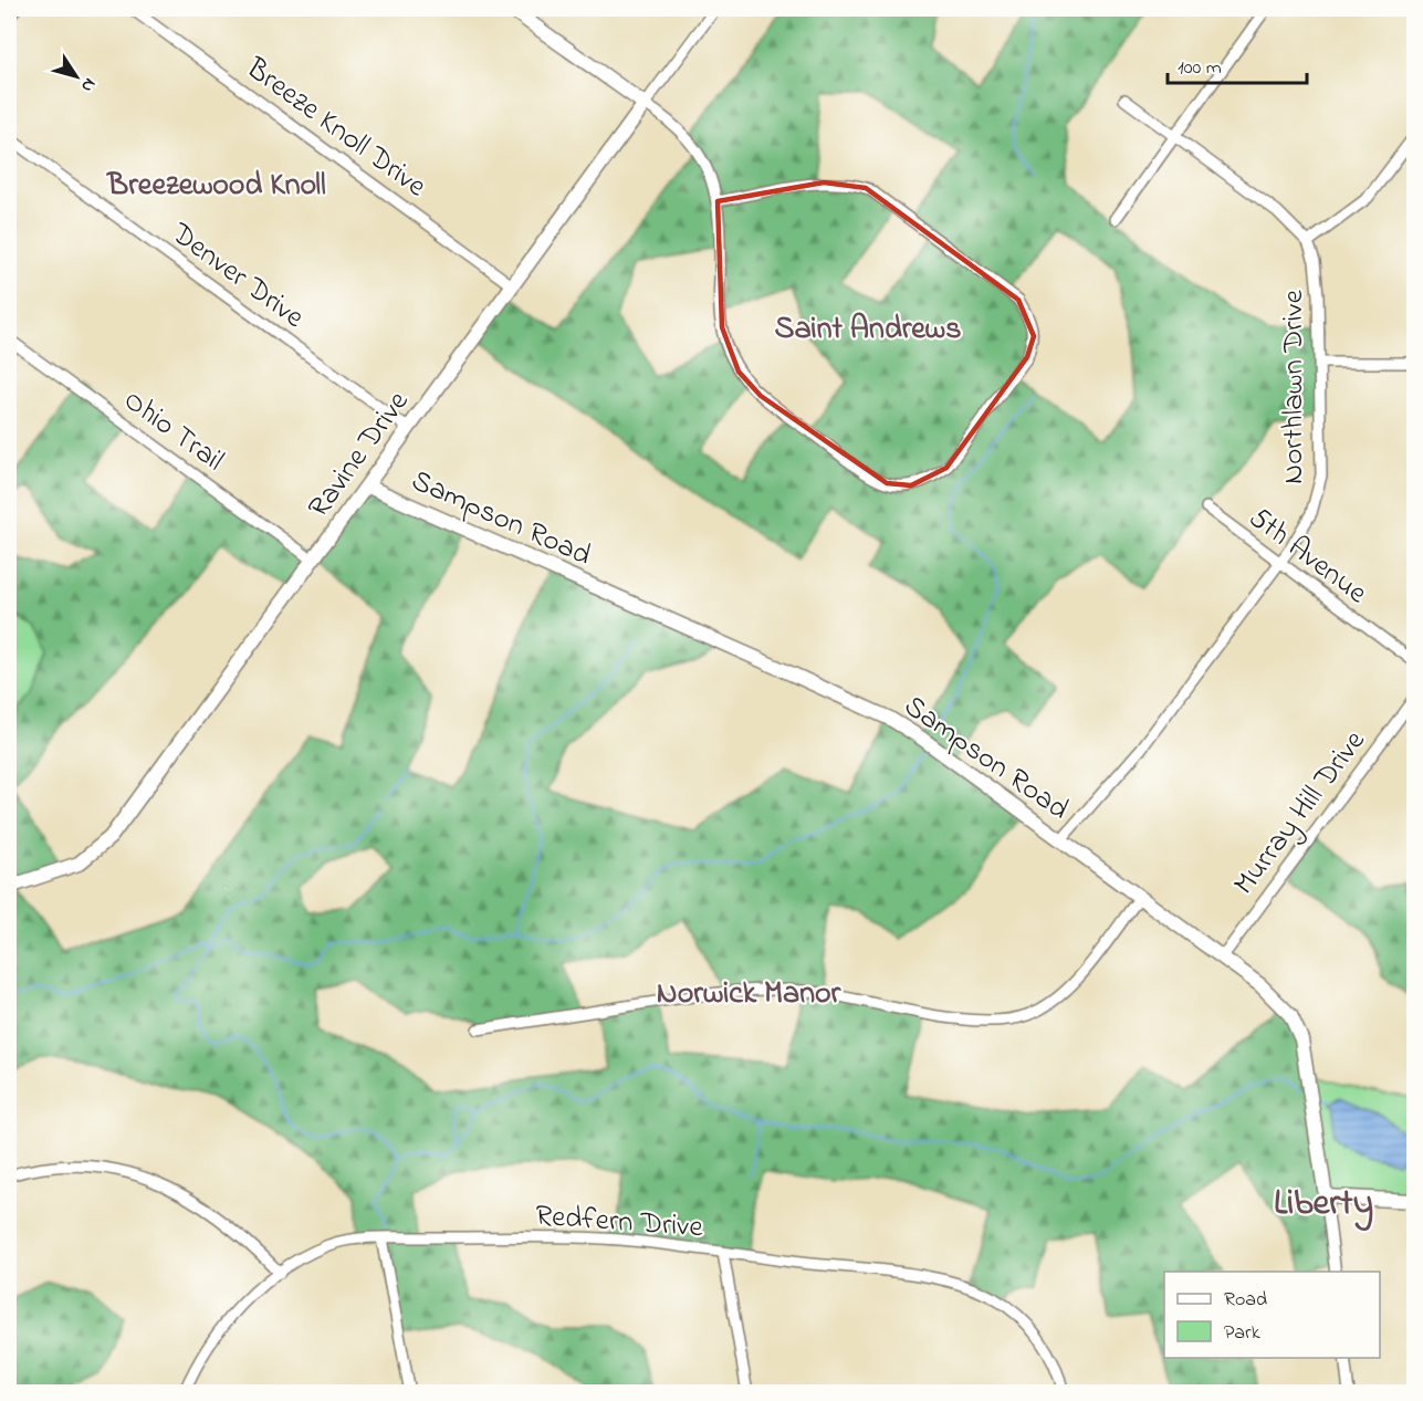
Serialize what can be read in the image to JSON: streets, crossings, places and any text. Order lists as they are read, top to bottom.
{
  "streets": {
    "street": [
      "Breeze Knoll Drive",
      "Denver Drive",
      "Northlawn Drive",
      "Ohio Trail",
      "Ravine Drive",
      "Sampson Road",
      "5th Avenue",
      "Murray Hill Drive",
      "Redfern Drive"
    ]
  },
  "crossings": [
    ["Breeze Knoll Drive", "Ravine Drive"],
    ["Denver Drive", "Ravine Drive"],
    ["Northlawn Drive", "Sampson Road"],
    ["Northlawn Drive", "5th Avenue"],
    ["Ohio Trail", "Ravine Drive"],
    ["Ravine Drive", "Sampson Road"],
    ["Sampson Road", "Murray Hill Drive"]
  ],
  "districts": [
    "Breezewood Knoll",
    "Saint Andrews",
    "Norwick Manor",
    "Liberty"
  ],
  "legend": ["Road", "Park"],
  "scale_bar": "100 m",
  "north": "bottom right"
}
